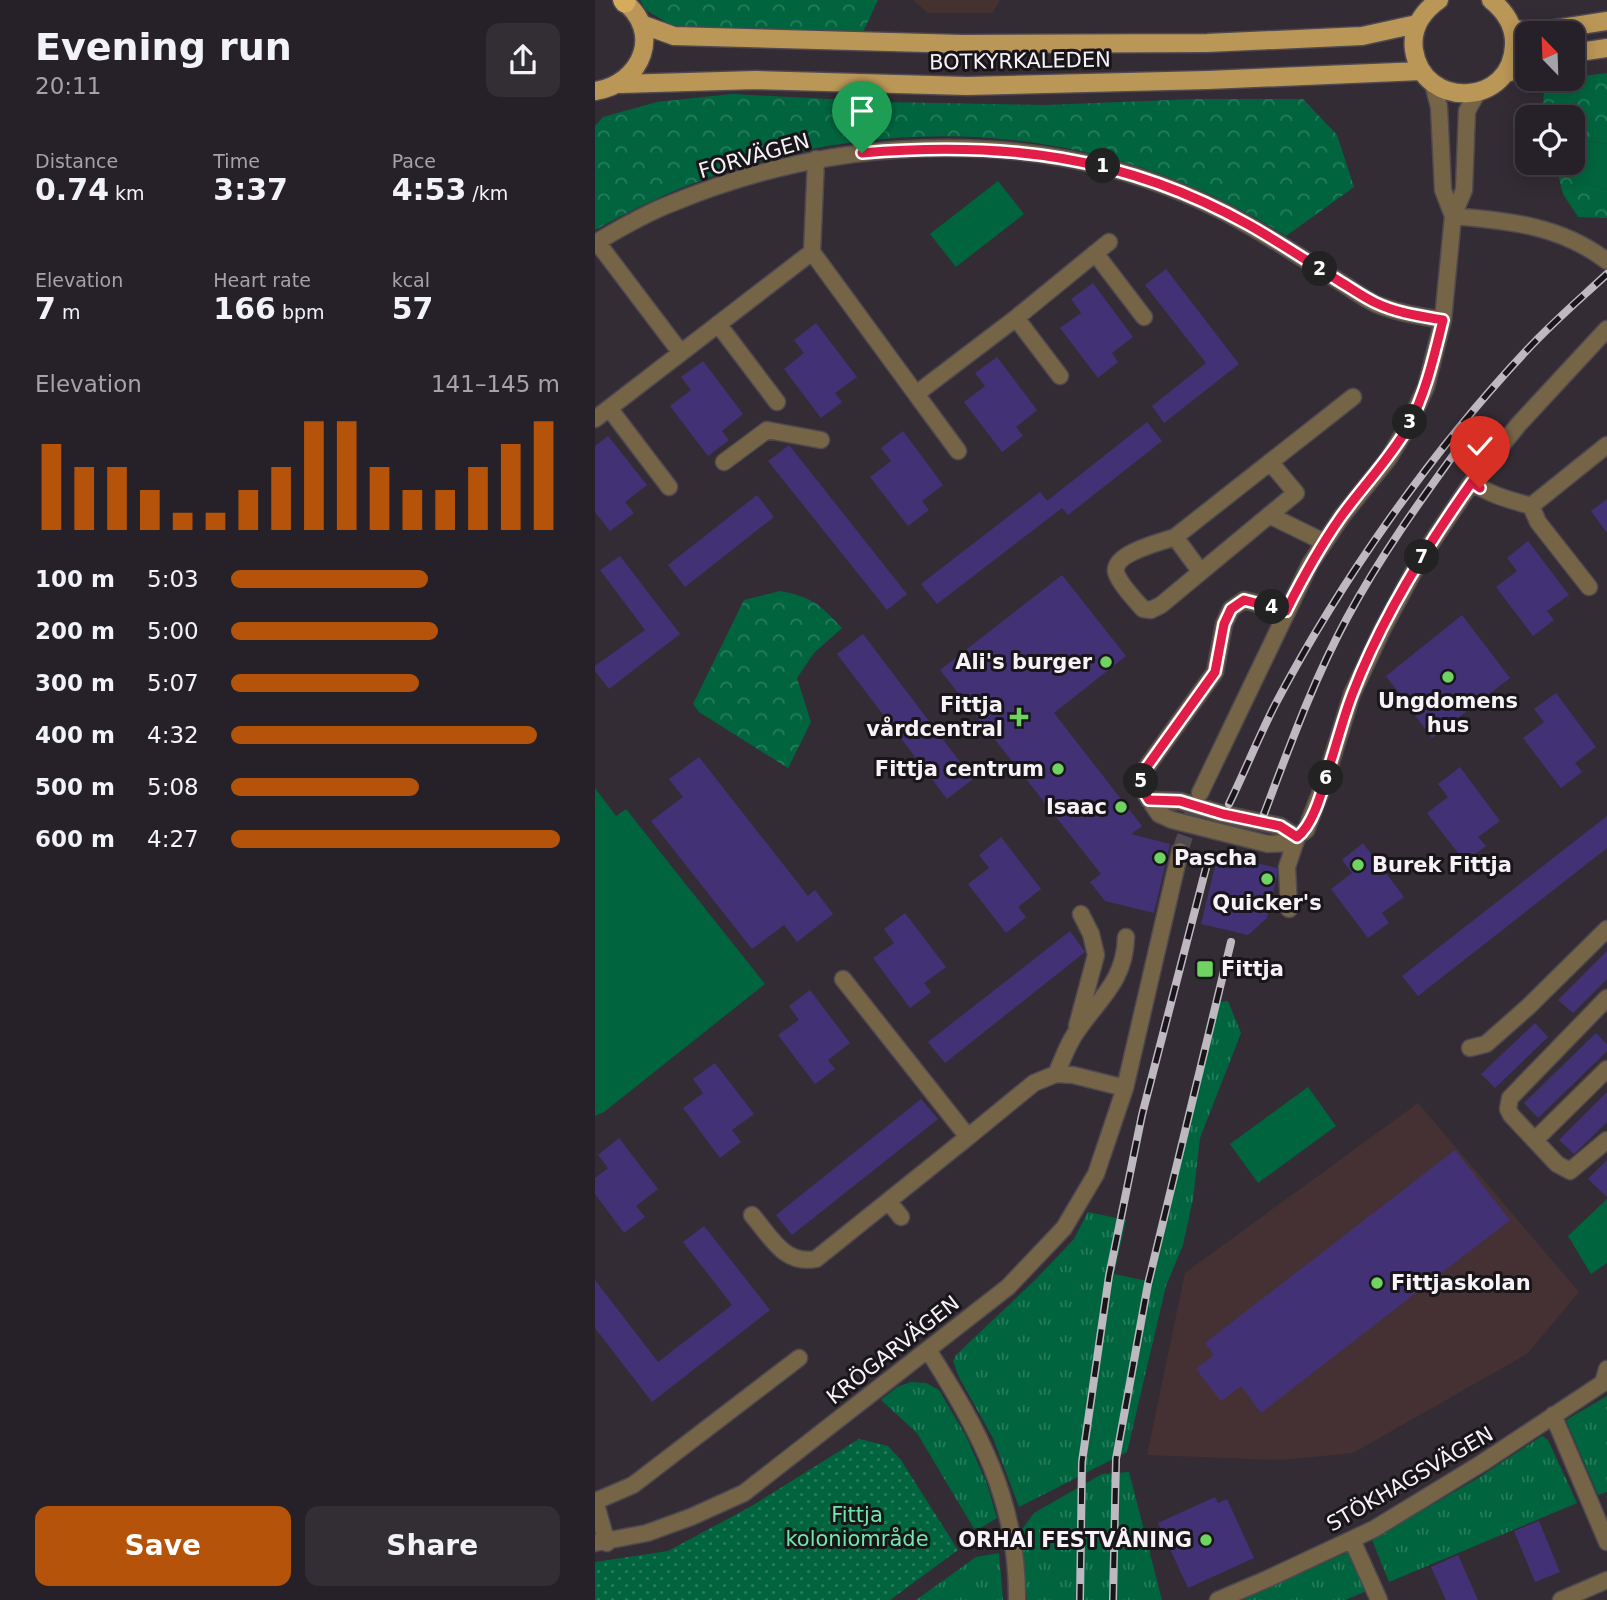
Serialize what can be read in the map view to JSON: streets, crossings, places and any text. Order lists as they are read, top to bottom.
{
  "streets": {
    "main road": ["BOTKYRKALEDEN"],
    "street": ["FORVÄGEN", "KRÖGARVÄGEN", "STÖKHAGSVÄGEN"]
  },
  "parks": ["Fittja koloniområde"],
  "places": {
    "other": [
      "Ali's burger",
      "Ungdomens hus",
      "Fittja centrum",
      "Isaac",
      "Pascha",
      "Burek Fittja",
      "Quicker's",
      "Fittjaskolan",
      "ORHAI FESTVÅNING"
    ],
    "health": ["Fittja vårdcentral"],
    "transit": ["Fittja"]
  },
  "north": "top left",
  "page": {
    "heading": ["Evening run", "20:11"],
    "stats": [
      ["Distance", "0.74 km"],
      ["Time", "3:37"],
      ["Pace", "4:53 /km"],
      ["Elevation", "7 m"],
      ["Heart rate", "166 bpm"],
      ["kcal", "57"]
    ],
    "pins": [
      "1",
      "2",
      "3",
      "7",
      "4",
      "6",
      "5"
    ],
    "chart": ["Elevation", "141–145 m"],
    "list": [
      {
        "name": "100 m",
        "note": "5:03"
      },
      {
        "name": "200 m",
        "note": "5:00"
      },
      {
        "name": "300 m",
        "note": "5:07"
      },
      {
        "name": "400 m",
        "note": "4:32"
      },
      {
        "name": "500 m",
        "note": "5:08"
      },
      {
        "name": "600 m",
        "note": "4:27"
      }
    ],
    "buttons": ["Save", "Share"]
  }
}
